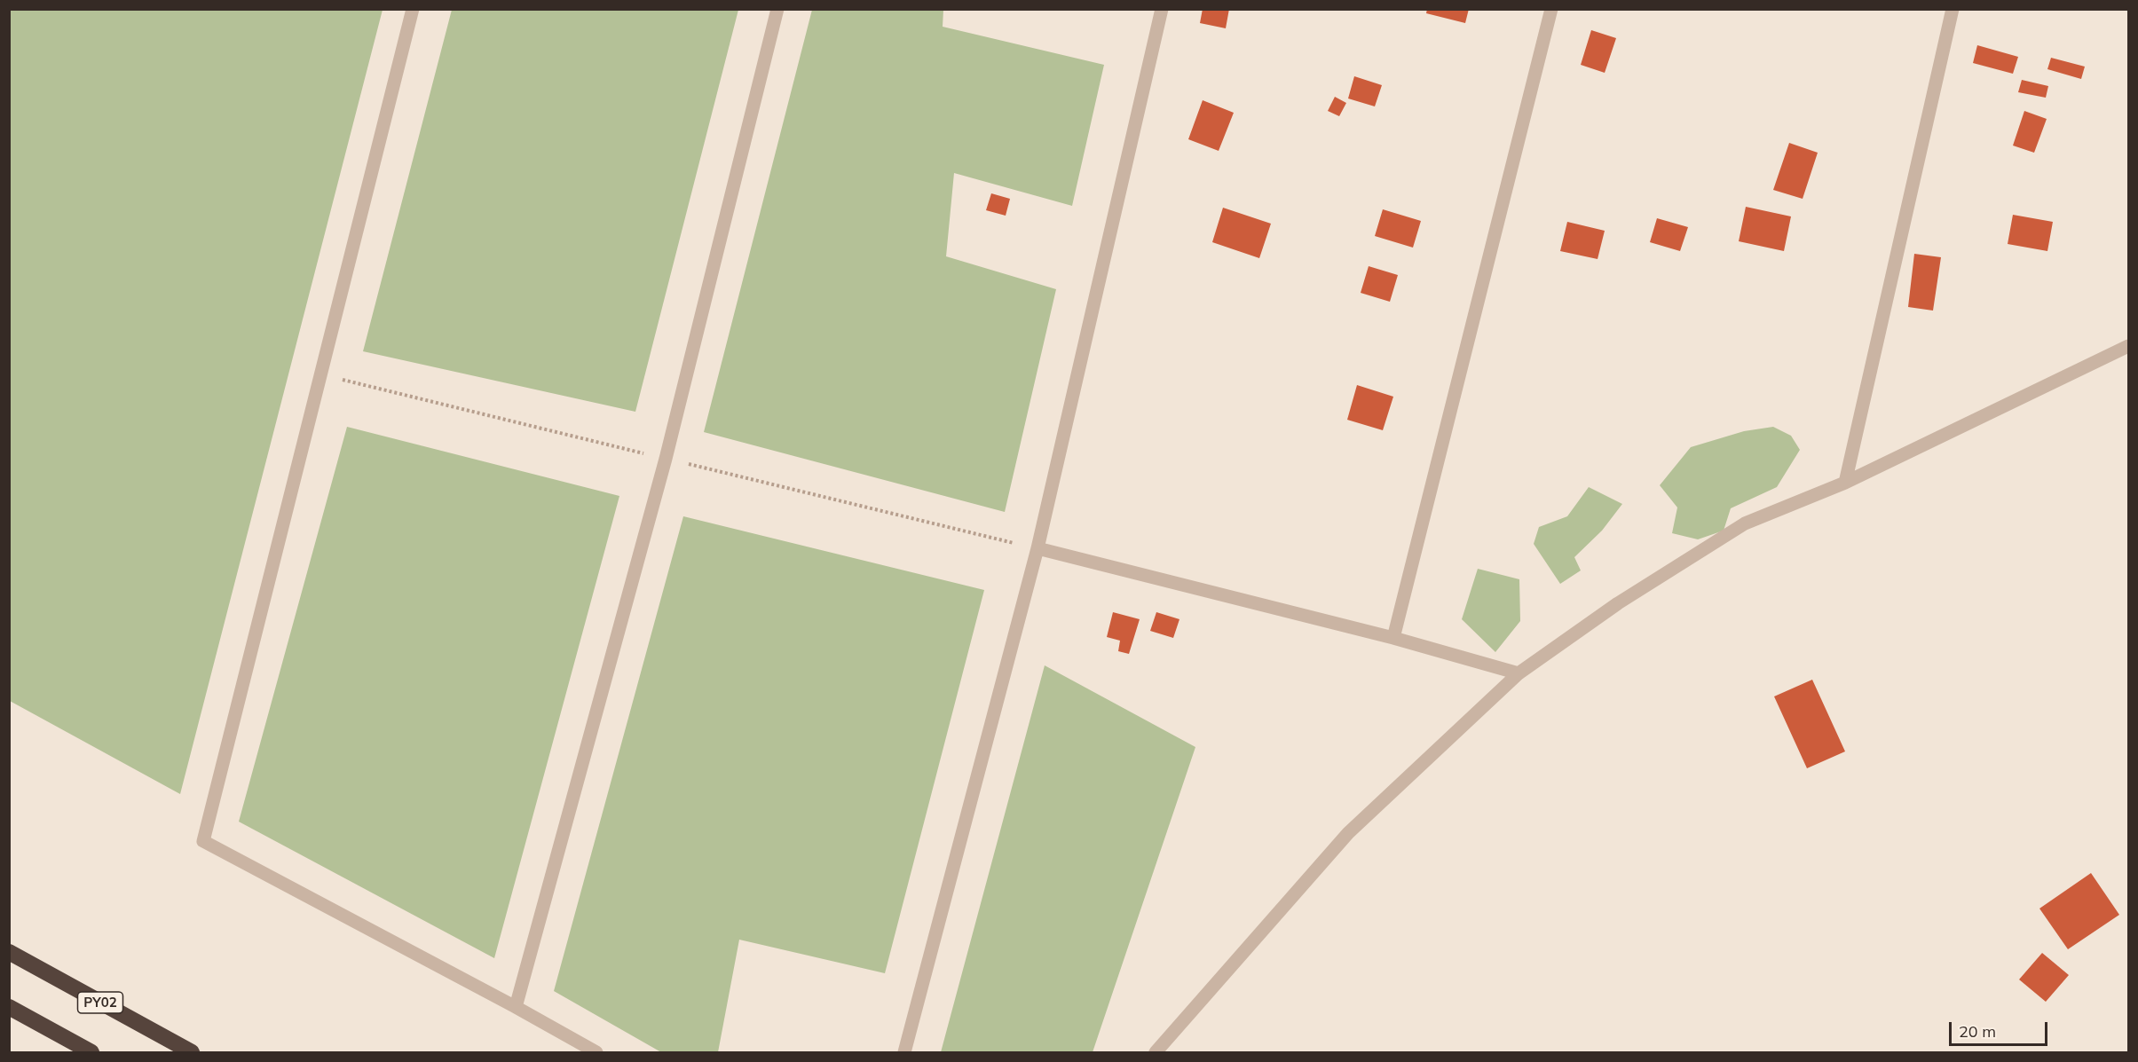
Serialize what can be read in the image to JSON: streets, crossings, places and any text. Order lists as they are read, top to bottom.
{
  "streets": {
    "highway": ["PY02"]
  },
  "scale_bar": "20 m"
}
